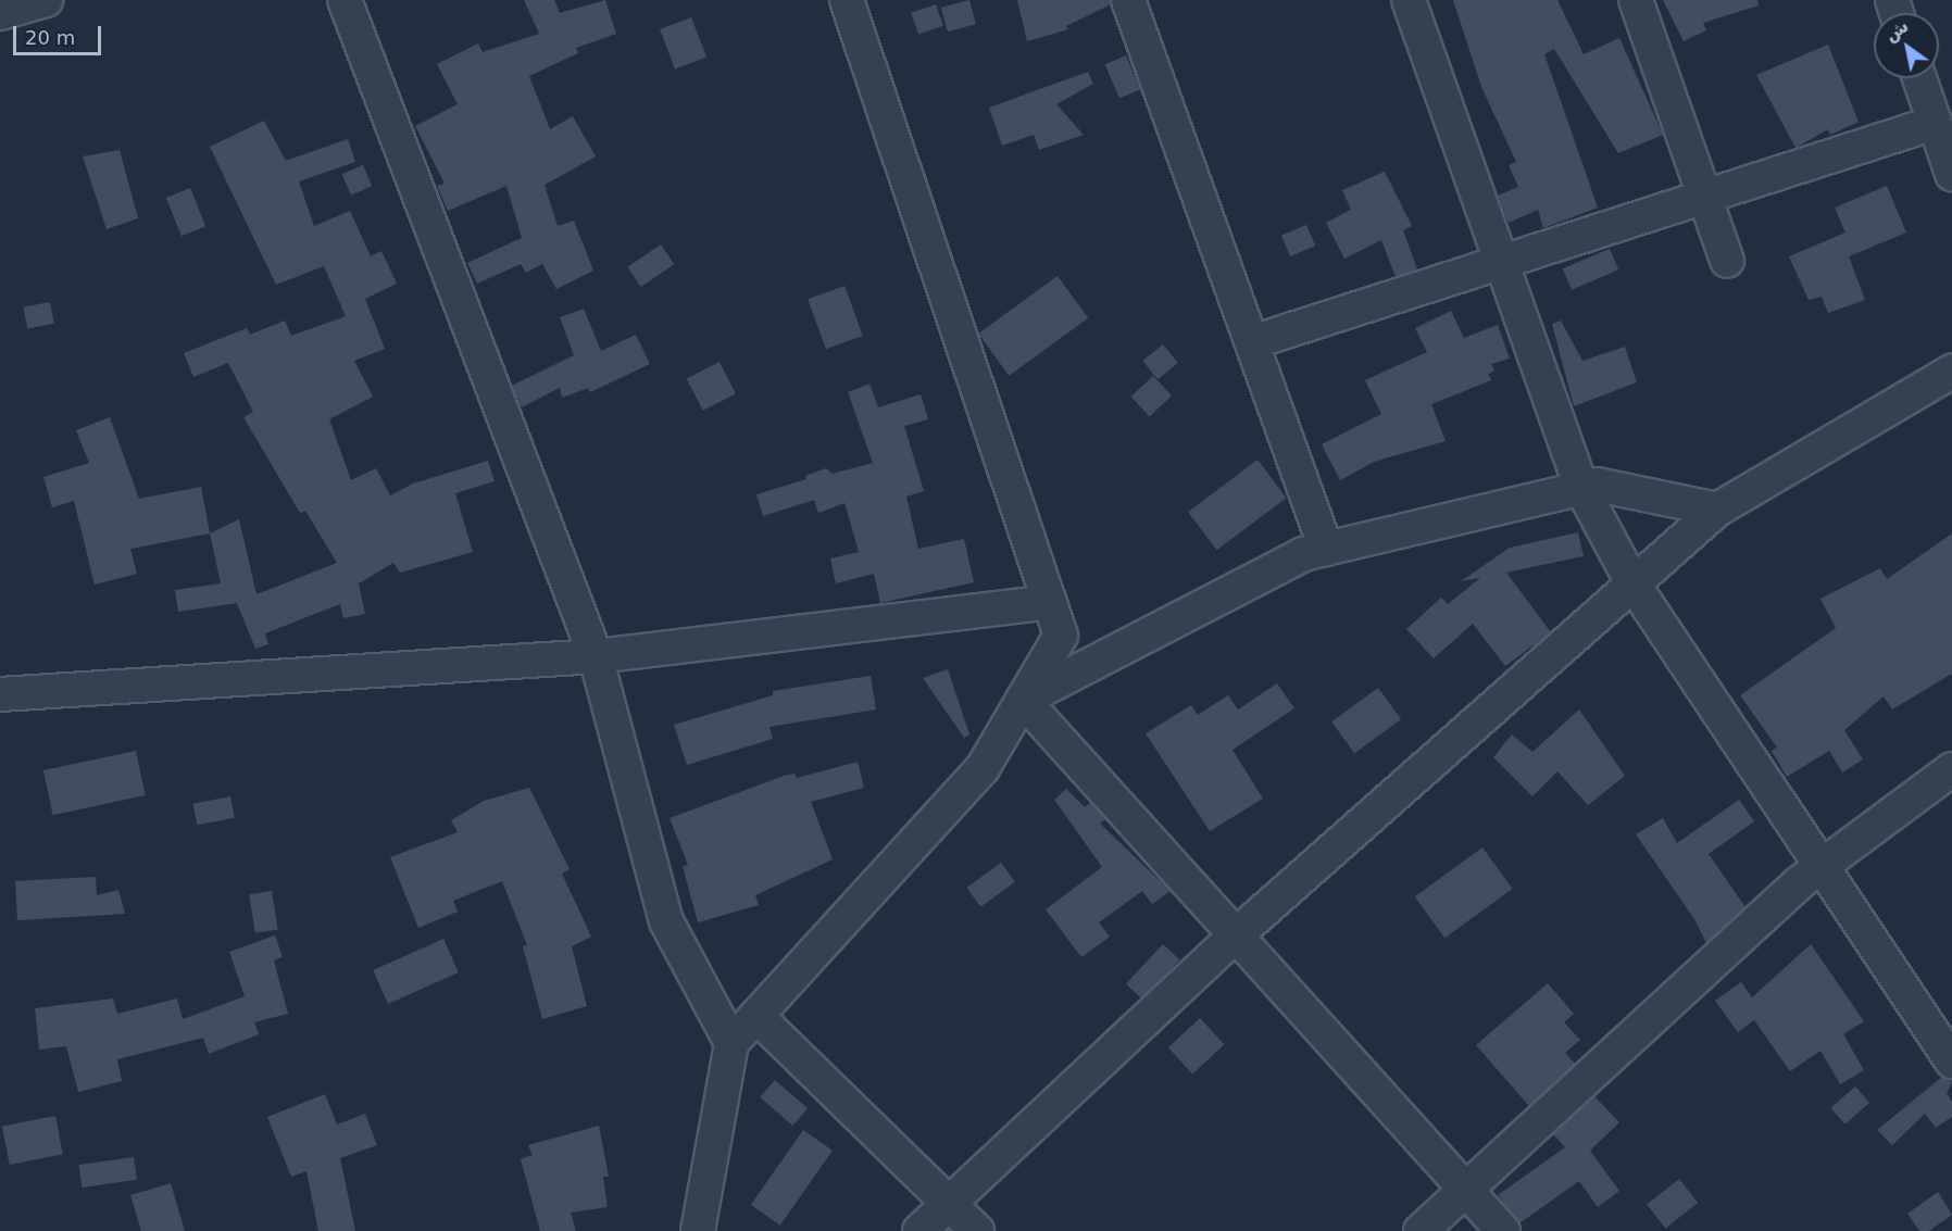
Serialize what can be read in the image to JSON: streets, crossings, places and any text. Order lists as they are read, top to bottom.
{
  "scale_bar": "20 m",
  "north": "top left"
}
